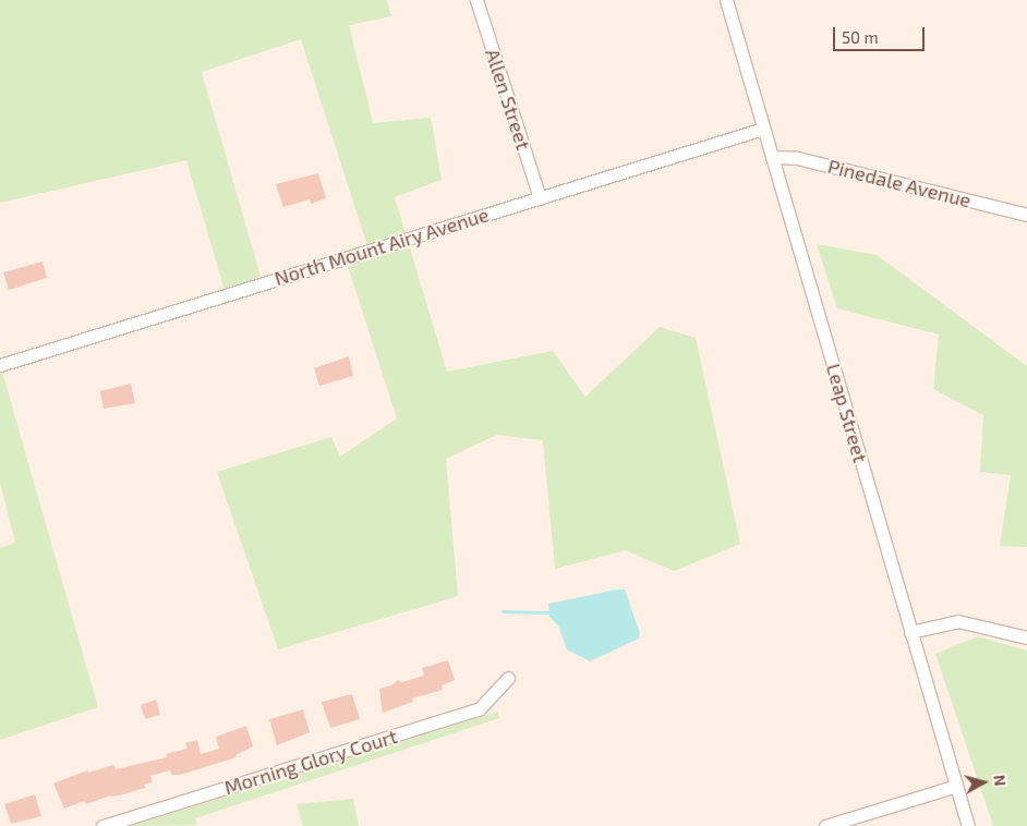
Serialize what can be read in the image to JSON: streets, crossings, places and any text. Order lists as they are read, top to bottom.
{
  "streets": {
    "street": [
      "Allen Street",
      "Pinedale Avenue",
      "North Mount Airy Avenue",
      "Leap Street",
      "Morning Glory Court"
    ]
  },
  "crossings": [
    ["Allen Street", "North Mount Airy Avenue"],
    ["Pinedale Avenue", "Leap Street"],
    ["North Mount Airy Avenue", "Leap Street"]
  ],
  "scale_bar": "50 m",
  "north": "right"
}
